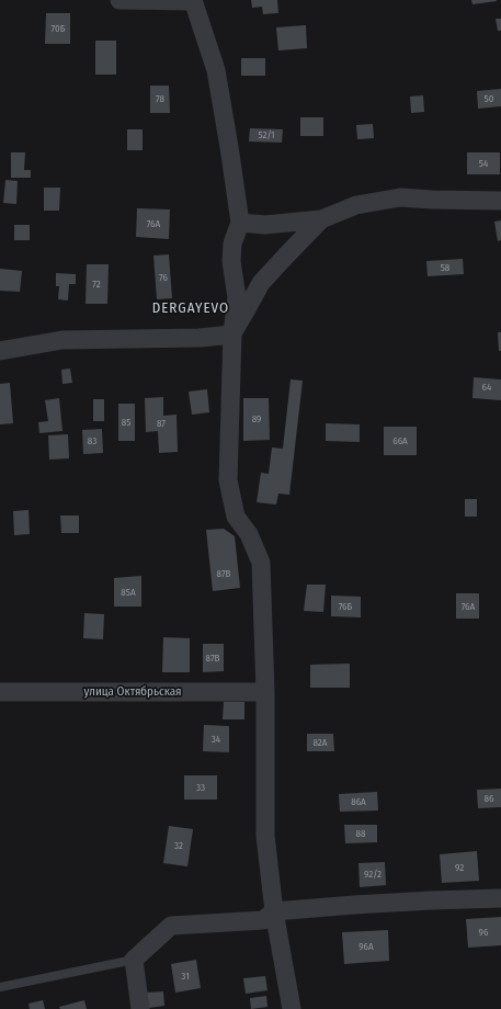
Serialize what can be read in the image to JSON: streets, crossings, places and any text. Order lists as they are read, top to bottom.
{
  "streets": {
    "street": ["улица Октябрьская"]
  },
  "districts": ["DERGAYEVO"],
  "house_numbers": [
    "70Б",
    "78",
    "50",
    "52/1",
    "54",
    "76А",
    "58",
    "76",
    "72",
    "64",
    "89",
    "85",
    "87",
    "83",
    "66А",
    "87В",
    "85А",
    "76Б",
    "76А",
    "87В",
    "34",
    "82А",
    "33",
    "86",
    "86А",
    "88",
    "32",
    "92",
    "92/2",
    "96",
    "96А",
    "31"
  ]
}
